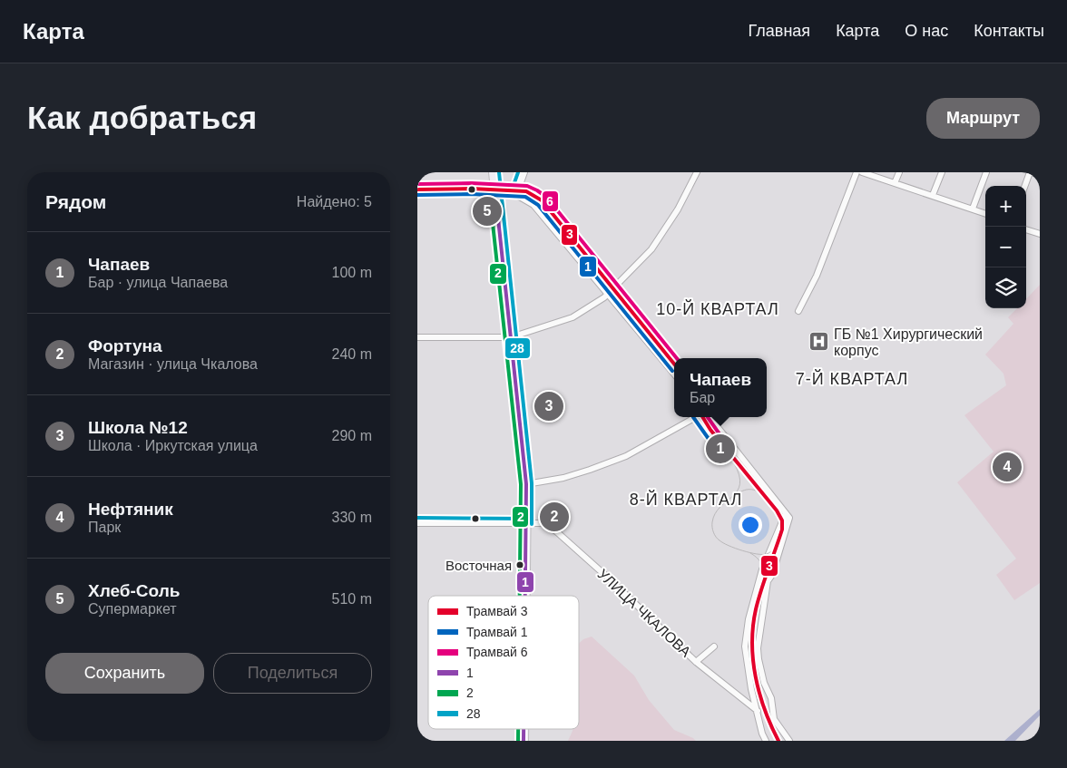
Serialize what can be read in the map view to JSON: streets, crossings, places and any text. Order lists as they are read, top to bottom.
{
  "streets": {
    "street": ["УЛИЦА ЧКАЛОВА"]
  },
  "districts": ["10-Й КВАРТАЛ", "7-Й КВАРТАЛ", "8-Й КВАРТАЛ"],
  "places": {
    "hospital": ["ГБ №1 Хирургический корпус"],
    "other": ["Восточная"]
  },
  "lines": [
    "transit line 28",
    "tram line 6",
    "transit line 1",
    "tram line 3",
    "transit line 2",
    "tram line 1"
  ],
  "legend": [
    "Трамвай 3",
    "Трамвай 1",
    "Трамвай 6",
    "1",
    "2",
    "28"
  ],
  "page": {
    "header": "Карта",
    "nav": [
      "Главная",
      "Карта",
      "О нас",
      "Контакты"
    ],
    "buttons": [
      "Маршрут",
      ["Сохранить", "Поделиться"]
    ],
    "title": "Как добраться",
    "heading": ["Рядом", "Найдено: 5"],
    "map_buttons": ["+", "−"],
    "pins": [
      "5",
      "3",
      "1",
      "4",
      "2"
    ],
    "list": [
      {
        "mark": "1",
        "name": "Чапаев",
        "note": "Бар · улица Чапаева",
        "value": "100 m"
      },
      {
        "mark": "2",
        "name": "Фортуна",
        "note": "Магазин · улица Чкалова",
        "value": "240 m"
      },
      {
        "mark": "3",
        "name": "Школа №12",
        "note": "Школа · Иркутская улица",
        "value": "290 m"
      },
      {
        "mark": "4",
        "name": "Нефтяник",
        "note": "Парк",
        "value": "330 m"
      },
      {
        "mark": "5",
        "name": "Хлеб-Соль",
        "note": "Супермаркет",
        "value": "510 m"
      }
    ],
    "popup": ["Чапаев", "Бар"]
  }
}
